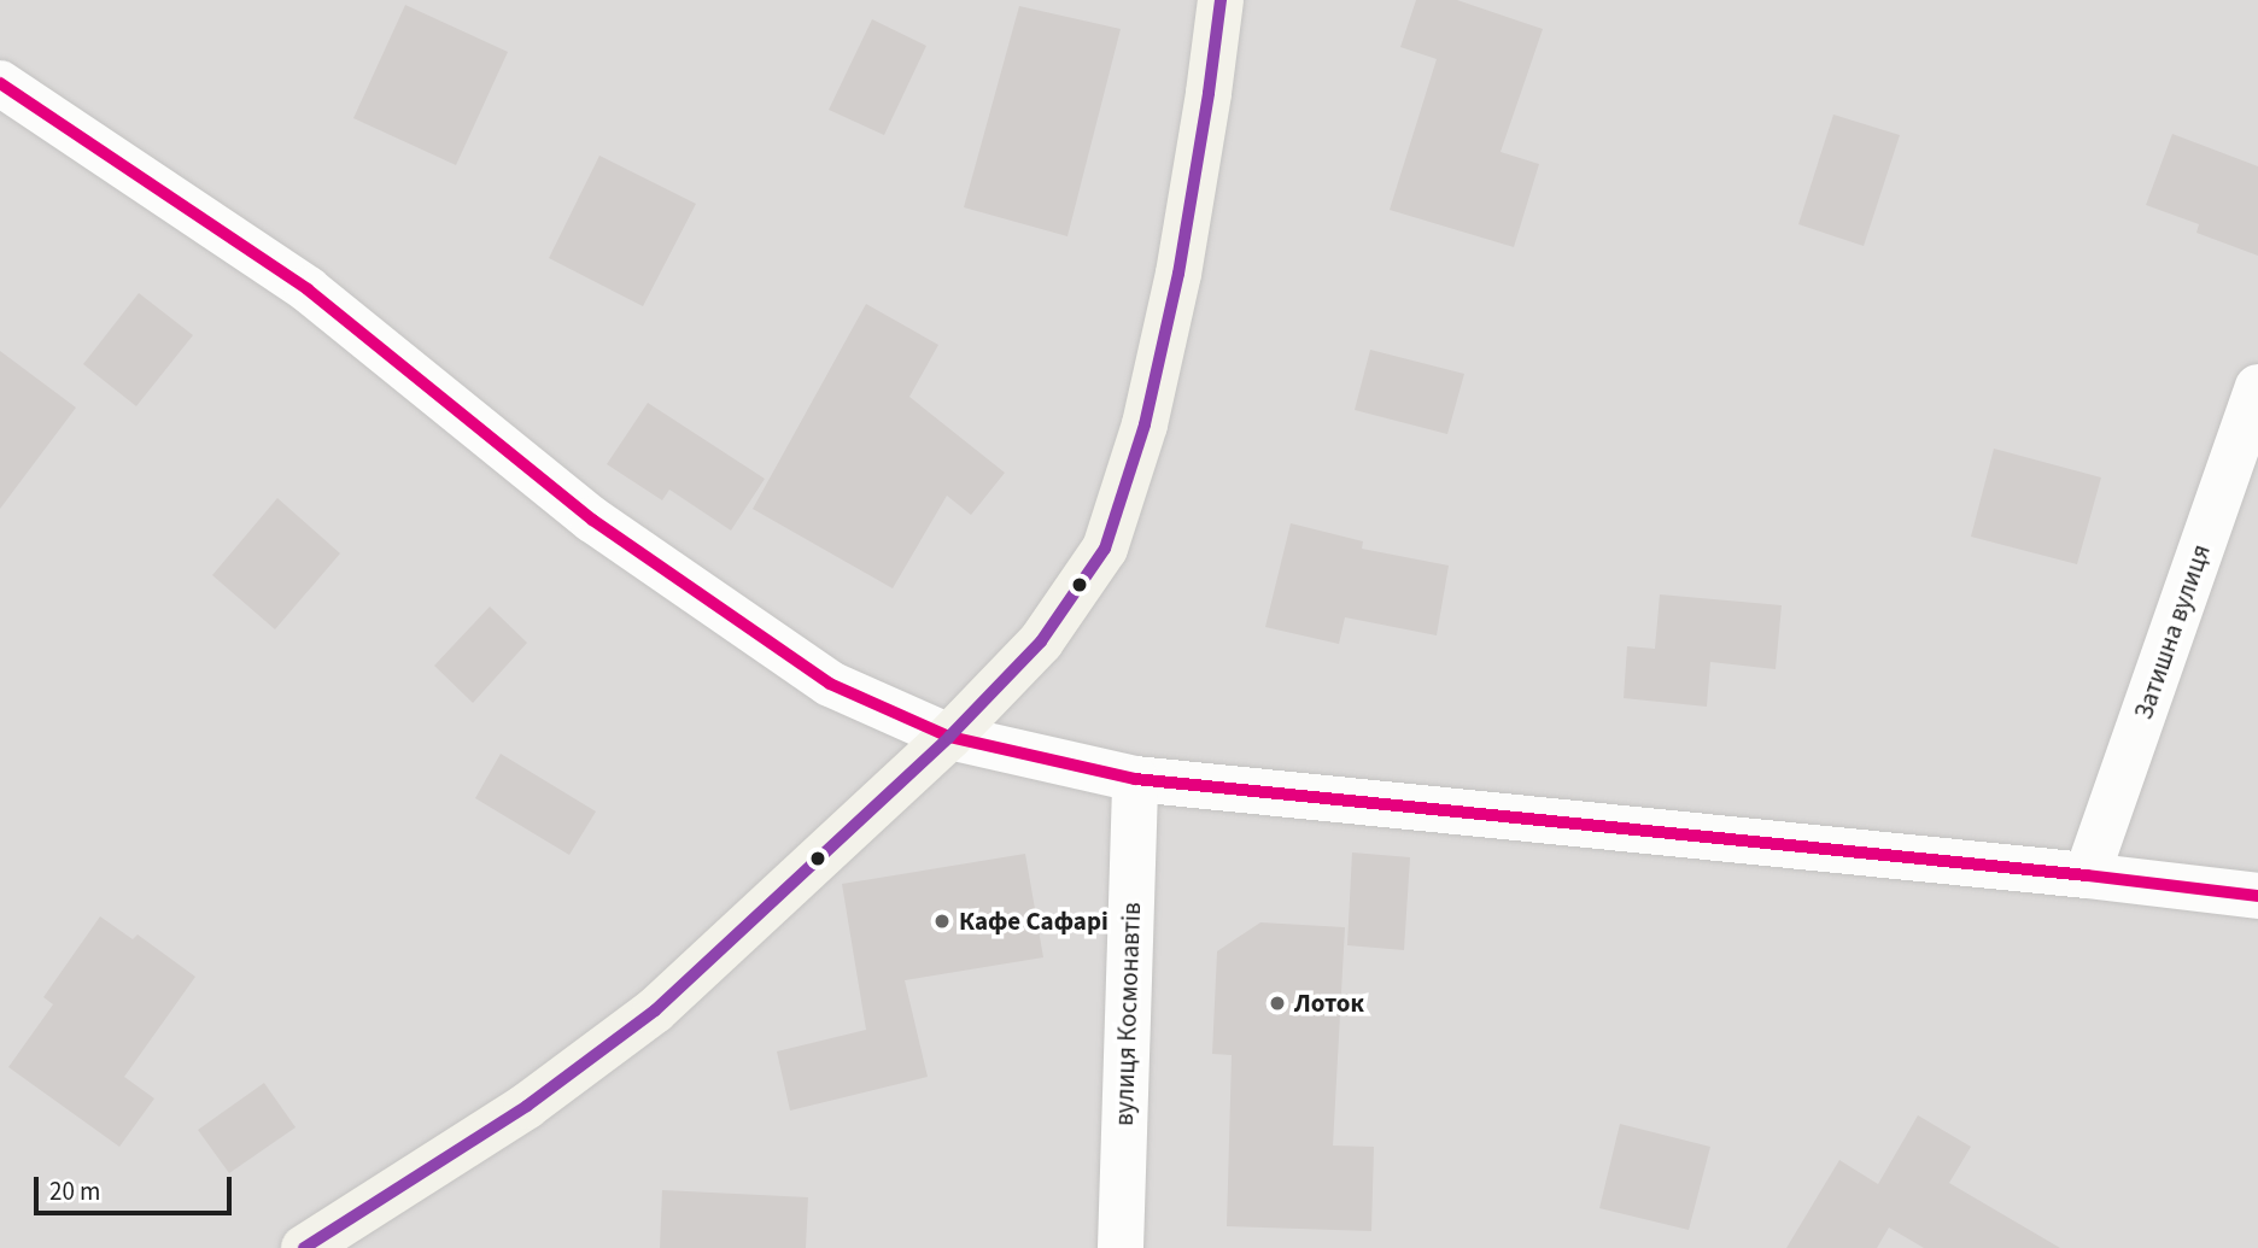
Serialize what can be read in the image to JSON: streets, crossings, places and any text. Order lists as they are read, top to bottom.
{
  "streets": {
    "street": ["Затишна вулиця", "вулиця Космонавтів"]
  },
  "places": ["Кафе Сафарі", "Лоток"],
  "scale_bar": "20 m"
}
